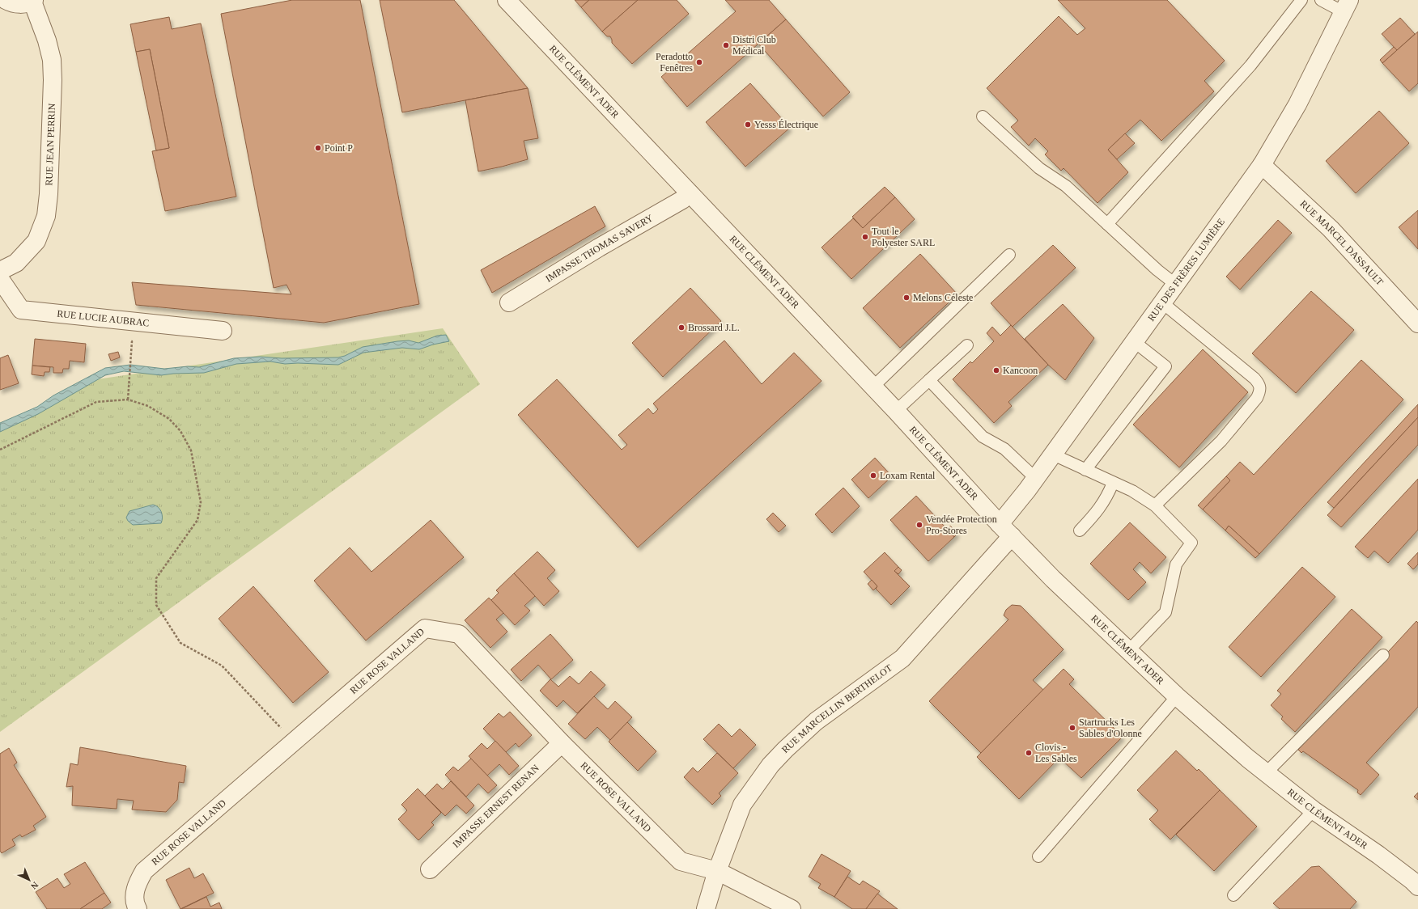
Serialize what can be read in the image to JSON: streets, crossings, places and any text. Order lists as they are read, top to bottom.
{
  "streets": {
    "street": [
      "RUE CLÉMENT ADER",
      "RUE JEAN PERRIN",
      "RUE MARCEL DASSAULT",
      "IMPASSE THOMAS SAVERY",
      "RUE DES FRÈRES LUMIÈRE",
      "RUE LUCIE AUBRAC",
      "RUE ROSE VALLAND",
      "RUE MARCELLIN BERTHELOT",
      "IMPASSE ERNEST RENAN"
    ]
  },
  "crossings": [
    ["RUE CLÉMENT ADER", "IMPASSE THOMAS SAVERY"],
    ["RUE CLÉMENT ADER", "RUE DES FRÈRES LUMIÈRE"],
    ["RUE CLÉMENT ADER", "RUE MARCELLIN BERTHELOT"],
    ["RUE MARCEL DASSAULT", "RUE DES FRÈRES LUMIÈRE"],
    ["RUE DES FRÈRES LUMIÈRE", "RUE MARCELLIN BERTHELOT"],
    ["RUE ROSE VALLAND", "RUE MARCELLIN BERTHELOT"],
    ["RUE ROSE VALLAND", "IMPASSE ERNEST RENAN"]
  ],
  "places": [
    "Distri Club Médical",
    "Peradotto Fenêtres",
    "Yesss Électrique",
    "Point P",
    "Tout le Polyester SARL",
    "Melons Céleste",
    "Brossard J.L.",
    "Kancoon",
    "Loxam Rental",
    "Vendée Protection Pro-Stores",
    "Startrucks Les Sables d'Olonne",
    "Clovis - Les Sables"
  ],
  "north": "bottom right"
}
